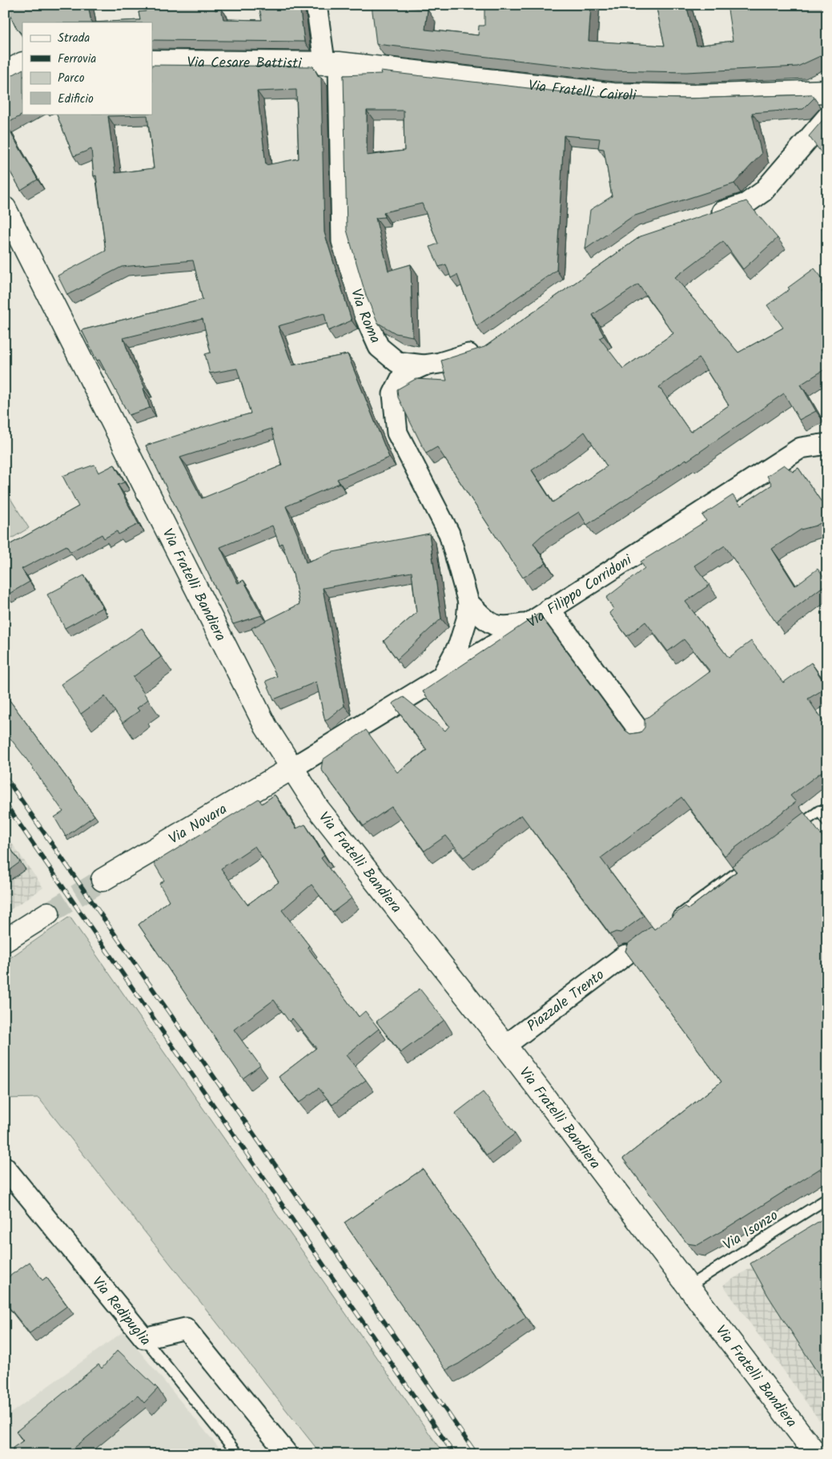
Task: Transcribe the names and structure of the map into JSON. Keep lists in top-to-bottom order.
{
  "streets": {
    "street": [
      "Via Cesare Battisti",
      "Via Fratelli Cairoli",
      "Via Roma",
      "Via Fratelli Bandiera",
      "Via Filippo Corridoni",
      "Via Novara",
      "Piazzale Trento",
      "Via Redipuglia"
    ],
    "lane": ["Via Isonzo"]
  },
  "crossings": [
    ["Via Cesare Battisti", "Via Fratelli Cairoli"],
    ["Via Cesare Battisti", "Via Roma"],
    ["Via Fratelli Cairoli", "Via Roma"],
    ["Via Fratelli Bandiera", "Via Filippo Corridoni"],
    ["Via Fratelli Bandiera", "Via Novara"],
    ["Via Fratelli Bandiera", "Piazzale Trento"],
    ["Via Fratelli Bandiera", "Via Isonzo"],
    ["Via Filippo Corridoni", "Via Novara"]
  ],
  "legend": [
    "Strada",
    "Ferrovia",
    "Parco",
    "Edificio"
  ]
}
